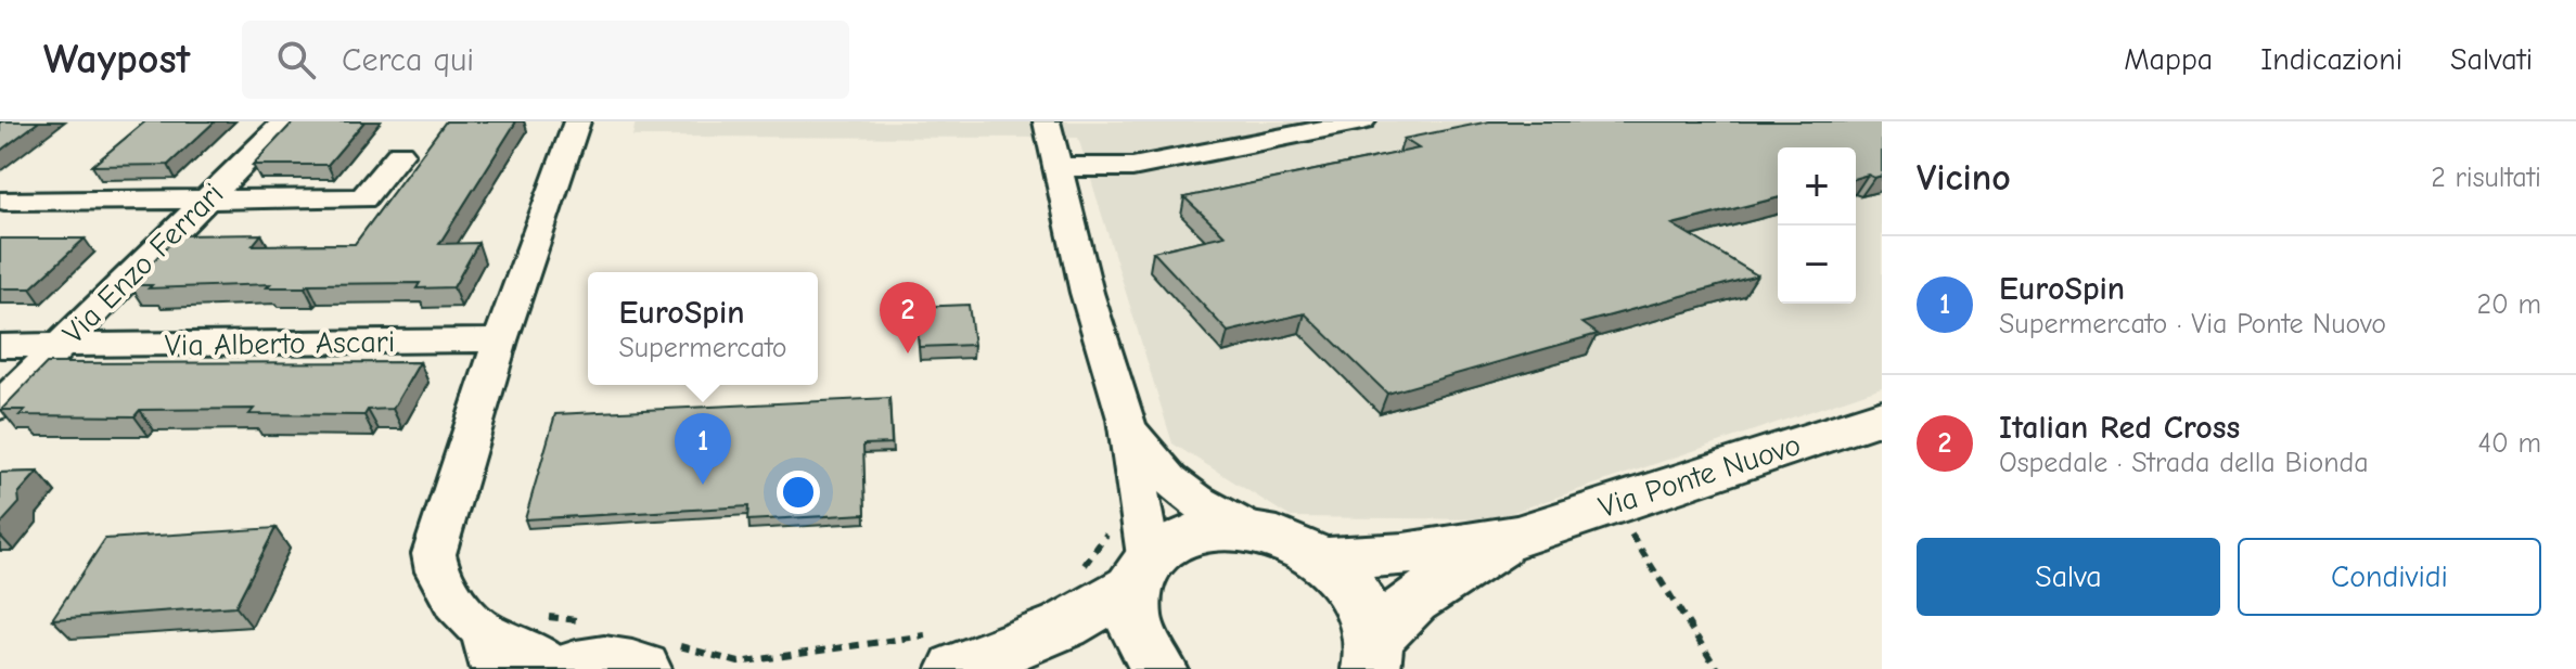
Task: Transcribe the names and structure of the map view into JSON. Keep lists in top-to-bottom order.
{
  "streets": {
    "street": ["Via Enzo Ferrari", "Via Alberto Ascari", "Via Ponte Nuovo"]
  },
  "crossings": [
    ["Via Enzo Ferrari", "Via Alberto Ascari"]
  ],
  "page": {
    "header": "Waypost",
    "search": "Cerca qui",
    "nav": ["Mappa", "Indicazioni", "Salvati"],
    "heading": ["Vicino", "2 risultati"],
    "map_buttons": ["+", "−"],
    "list": [
      {
        "mark": "1",
        "name": "EuroSpin",
        "note": "Supermercato · Via Ponte Nuovo",
        "value": "20 m"
      },
      {
        "mark": "2",
        "name": "Italian Red Cross",
        "note": "Ospedale · Strada della Bionda",
        "value": "40 m"
      }
    ],
    "popup": ["EuroSpin", "Supermercato"],
    "pins": ["2", "1"],
    "buttons": ["Salva", "Condividi"]
  }
}
